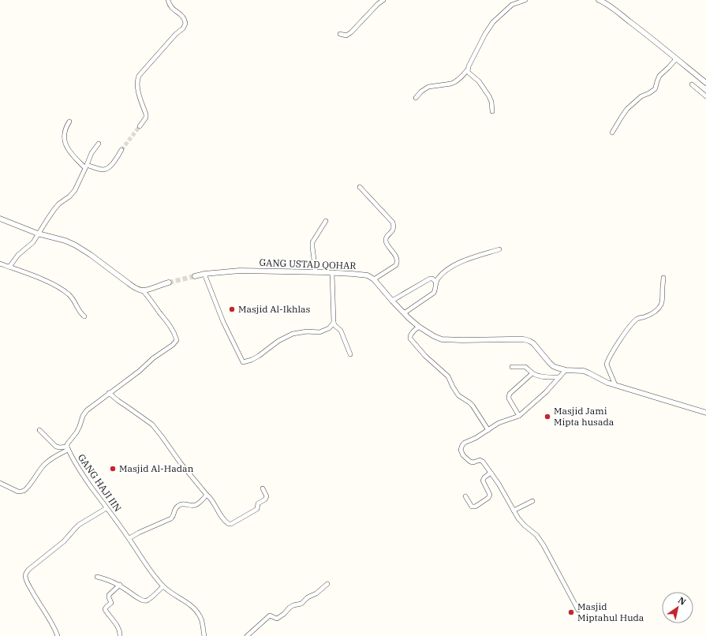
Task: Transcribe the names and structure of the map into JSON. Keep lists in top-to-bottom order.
{
  "streets": {
    "street": ["GANG USTAD QOHAR", "GANG HAJI IIN"]
  },
  "places": [
    "Masjid Al-Ikhlas",
    "Masjid Jami Mipta husada",
    "Masjid Al-Hadan",
    "Masjid Miptahul Huda"
  ],
  "north": "top right"
}
